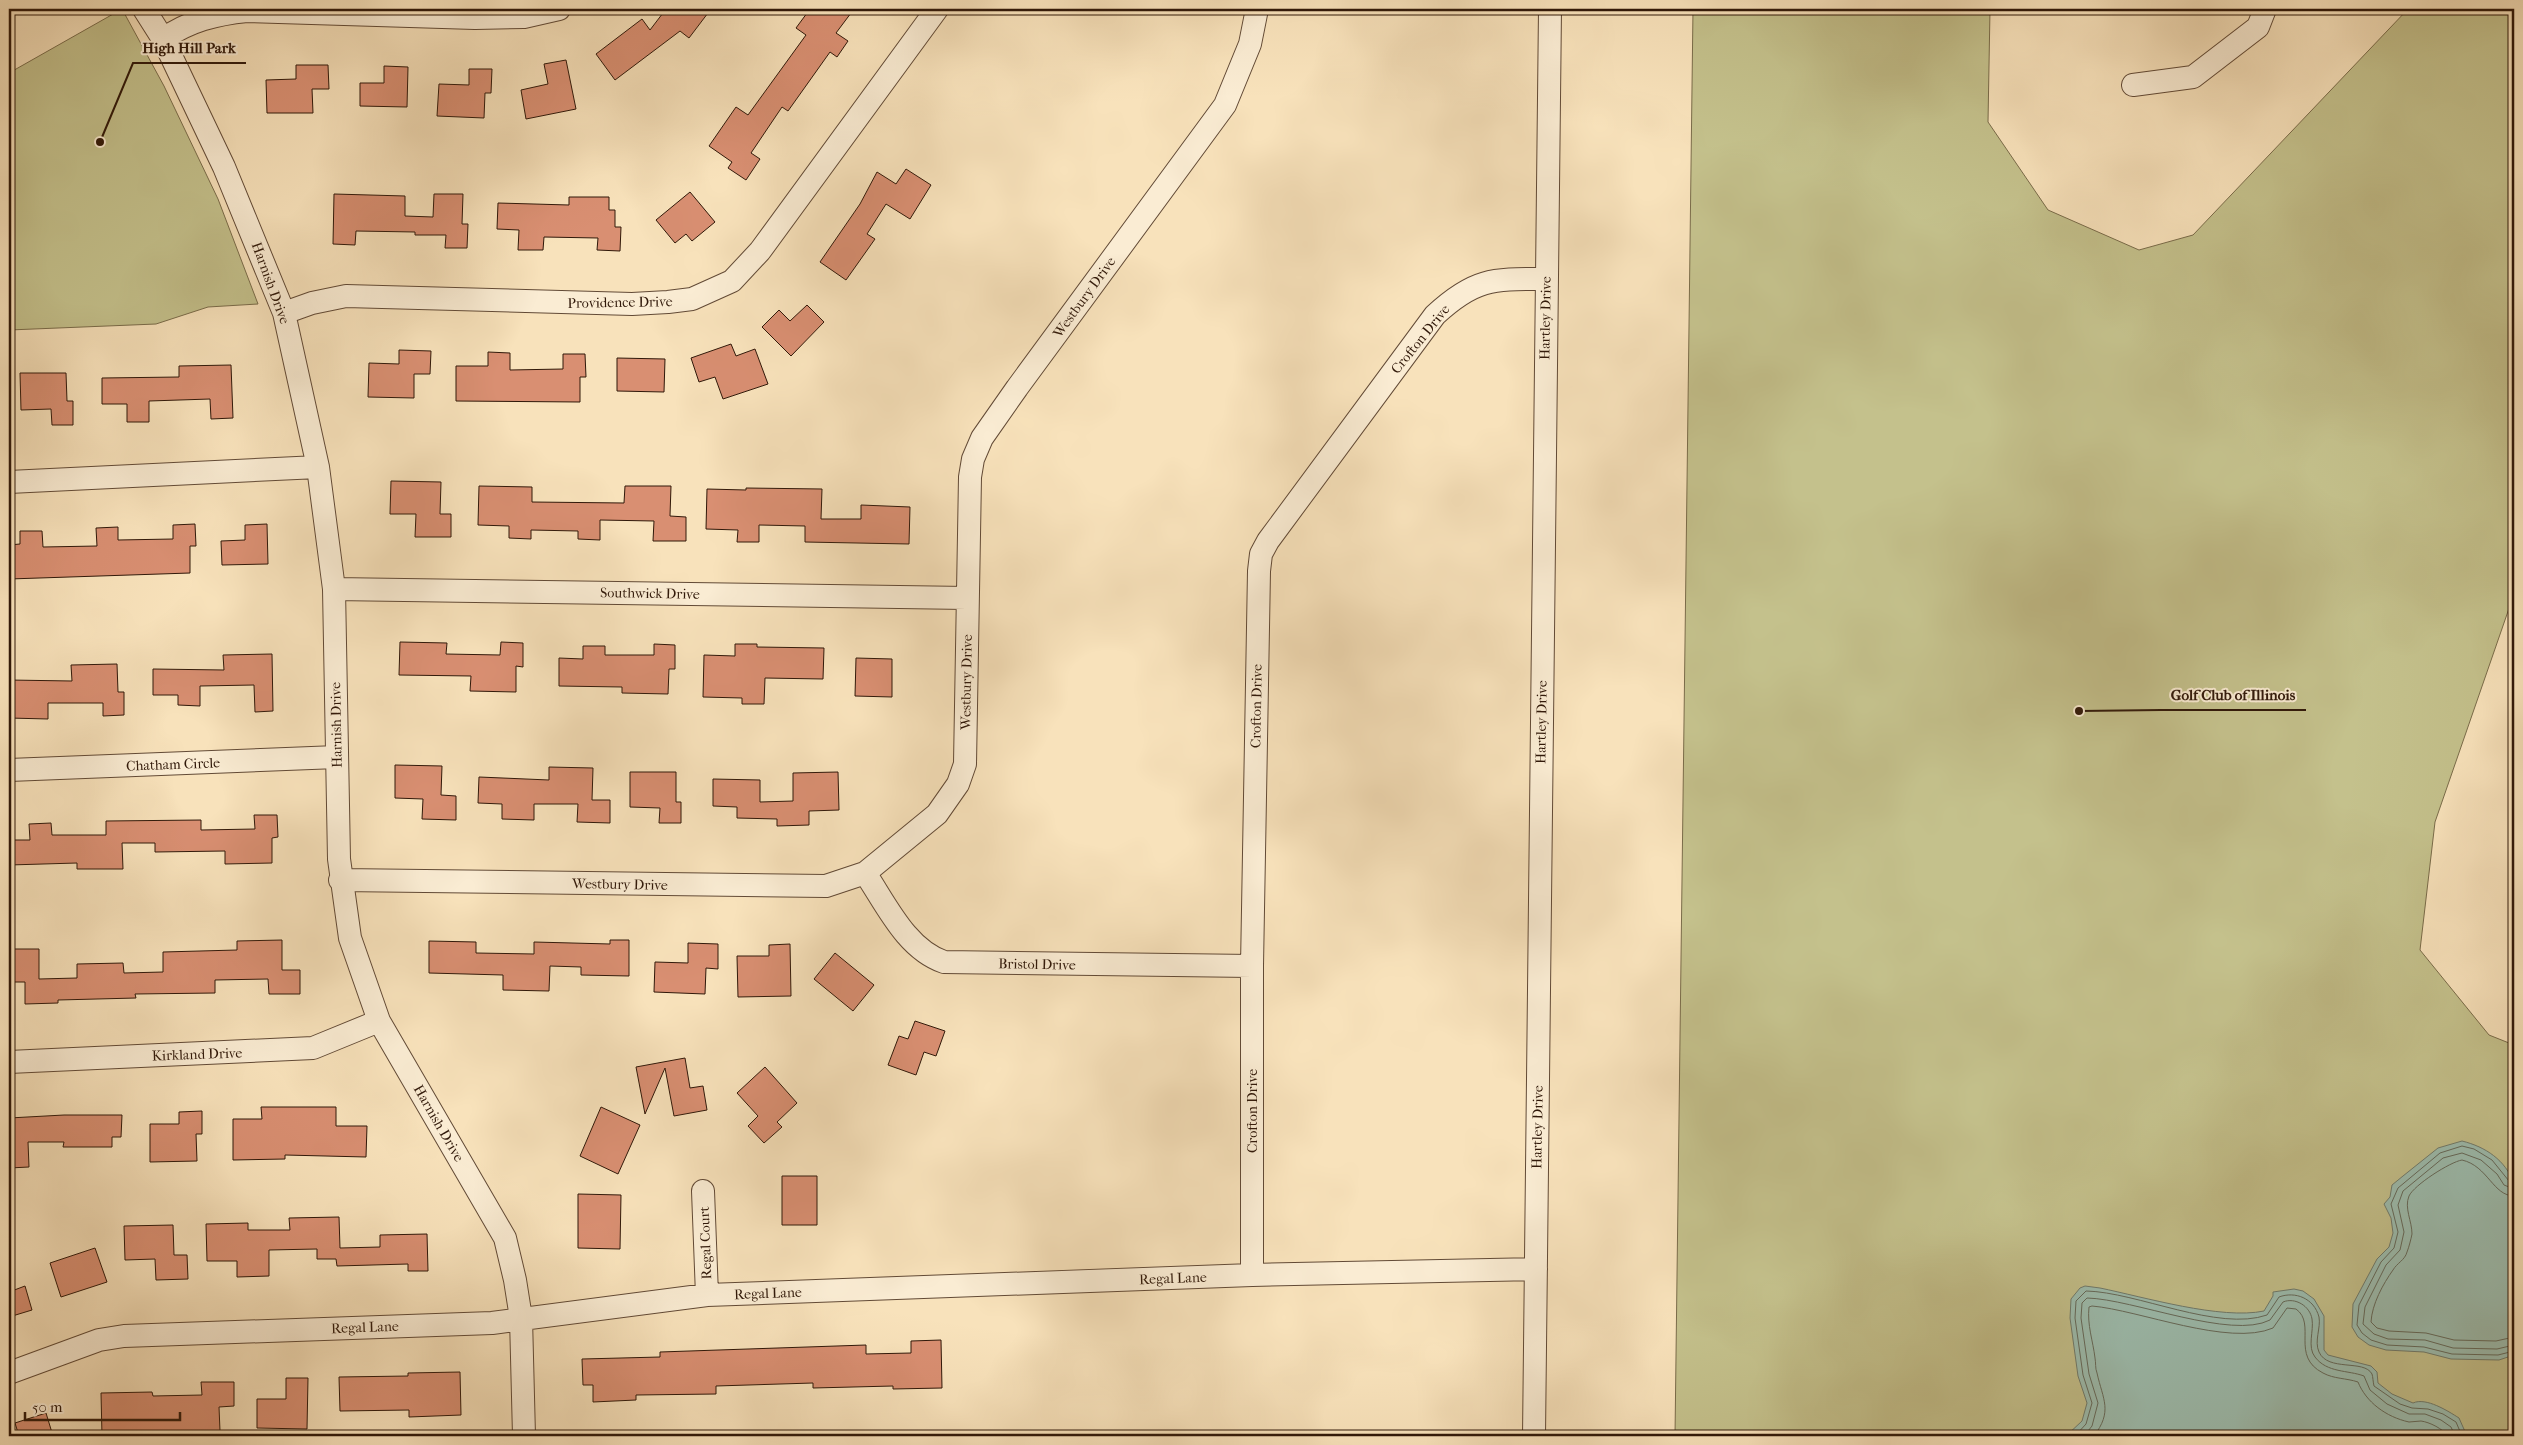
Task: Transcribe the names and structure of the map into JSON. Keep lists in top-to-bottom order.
{
  "streets": {
    "street": [
      "Harnish Drive",
      "Westbury Drive",
      "Providence Drive",
      "Hartley Drive",
      "Crofton Drive",
      "Southwick Drive",
      "Chatham Circle",
      "Bristol Drive",
      "Kirkland Drive",
      "Regal Court",
      "Regal Lane"
    ]
  },
  "crossings": [
    ["Harnish Drive", "Westbury Drive"],
    ["Harnish Drive", "Providence Drive"],
    ["Harnish Drive", "Southwick Drive"],
    ["Harnish Drive", "Chatham Circle"],
    ["Harnish Drive", "Kirkland Drive"],
    ["Harnish Drive", "Regal Lane"],
    ["Westbury Drive", "Southwick Drive"],
    ["Westbury Drive", "Bristol Drive"],
    ["Hartley Drive", "Crofton Drive"],
    ["Hartley Drive", "Regal Lane"],
    ["Crofton Drive", "Bristol Drive"],
    ["Crofton Drive", "Regal Lane"],
    ["Regal Court", "Regal Lane"]
  ],
  "places": ["High Hill Park", "Golf Club of Illinois"],
  "scale_bar": "50 m"
}
